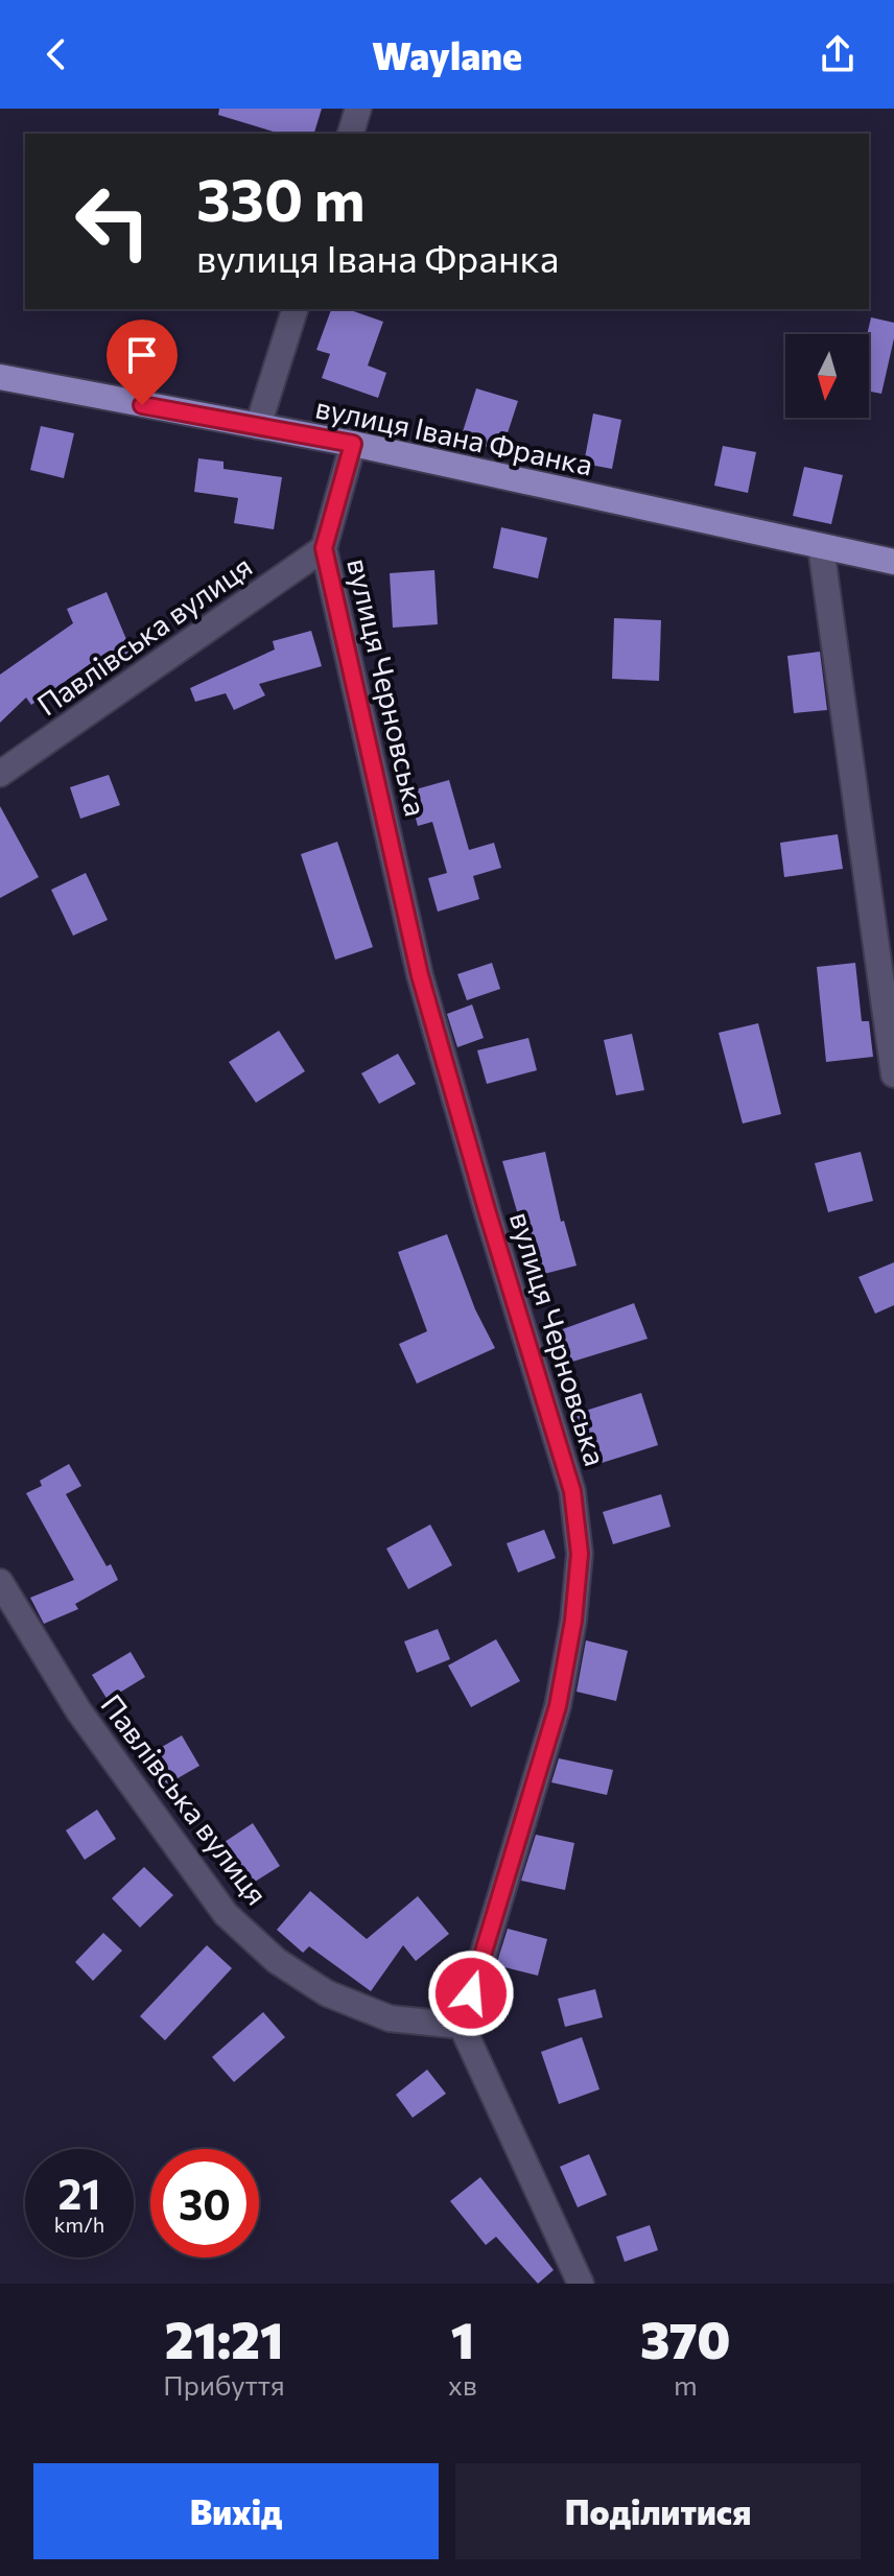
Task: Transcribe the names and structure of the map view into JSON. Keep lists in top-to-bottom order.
{
  "streets": {
    "main road": ["вулиця Івана Франка"],
    "street": ["Павлівська вулиця", "вулиця Черновська"]
  },
  "crossings": [
    ["вулиця Івана Франка", "вулиця Черновська"],
    ["Павлівська вулиця", "вулиця Черновська"]
  ],
  "north": "bottom",
  "page": {
    "header": "Waylane",
    "turn": ["330 m", "вулиця Івана Франка"],
    "speed": "21 km/h",
    "limit": "30",
    "eta": [
      "21:21",
      "Прибуття",
      "1",
      "хв",
      "370",
      "m"
    ],
    "buttons": ["Вихід", "Поділитися"]
  }
}
